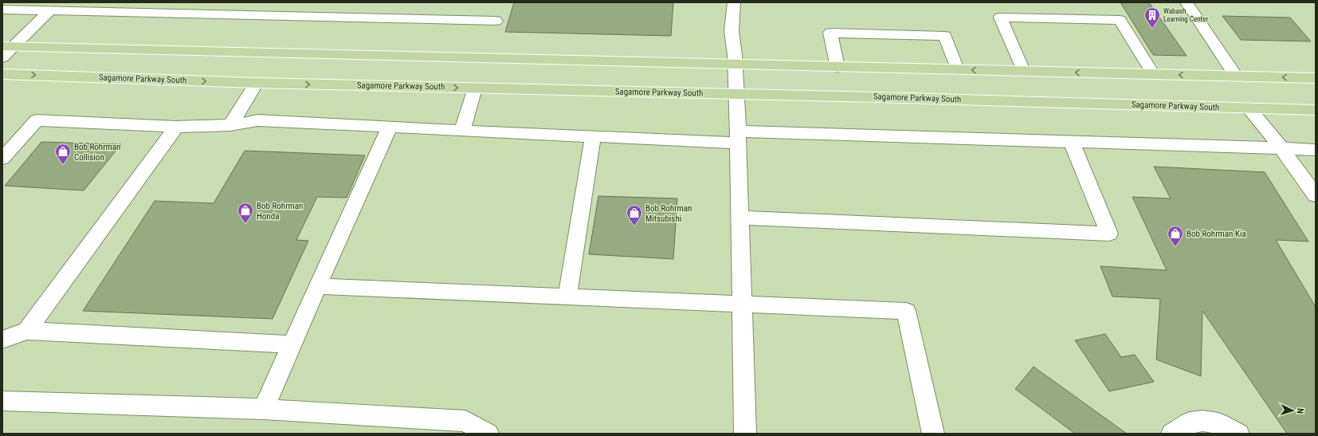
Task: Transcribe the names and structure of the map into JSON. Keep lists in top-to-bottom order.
{
  "streets": {
    "main road": ["Sagamore Parkway South"]
  },
  "places": {
    "building": ["Wabash Learning Center"],
    "shop": [
      "Bob Rohrman Collision",
      "Bob Rohrman Honda",
      "Bob Rohrman Mitsubishi",
      "Bob Rohrman Kia"
    ]
  },
  "north": "right"
}
